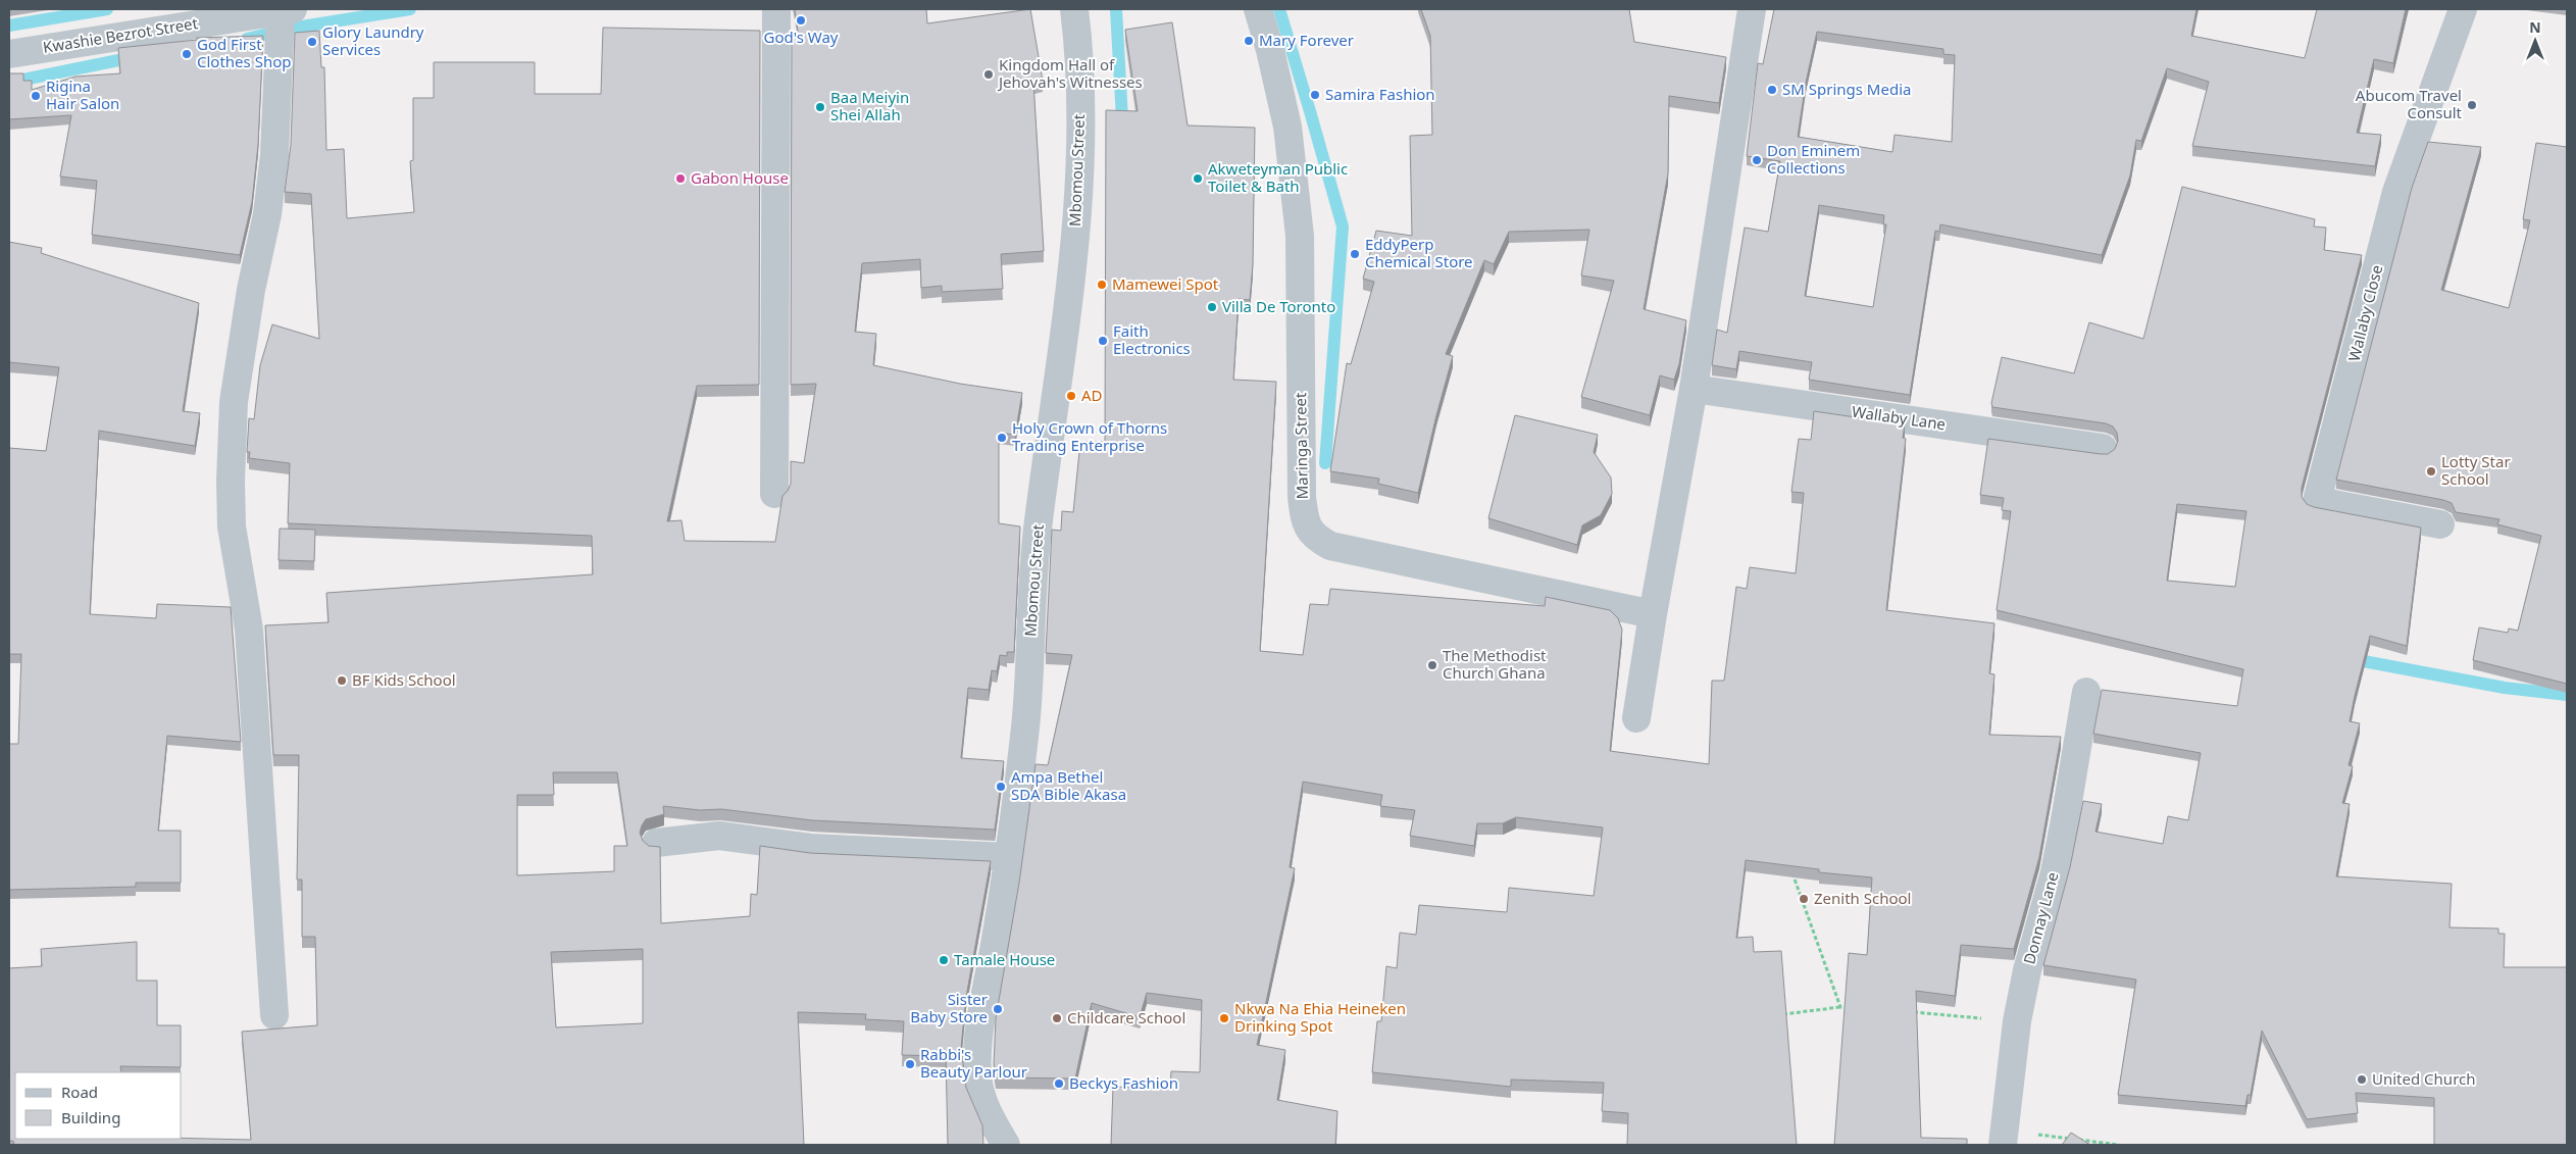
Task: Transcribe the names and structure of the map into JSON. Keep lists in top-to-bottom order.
{
  "streets": {
    "street": [
      "Kwashie Bezrot Street",
      "Mbomou Street",
      "Wallaby Close",
      "Wallaby Lane",
      "Maringa Street",
      "Donnay Lane"
    ]
  },
  "places": [
    "God's Way",
    "Mary Forever",
    "Glory Laundry Services",
    "God First Clothes Shop",
    "Kingdom Hall of Jehovah's Witnesses",
    "SM Springs Media",
    "Samira Fashion",
    "Rigina Hair Salon",
    "Abucom Travel Consult",
    "Baa Meiyin Shei Allah",
    "Don Eminem Collections",
    "Gabon House",
    "Akweteyman Public Toilet & Bath",
    "EddyPerp Chemical Store",
    "Mamewei Spot",
    "Villa De Toronto",
    "Faith Electronics",
    "AD",
    "Holy Crown of Thorns Trading Enterprise",
    "Lotty Star School",
    "The Methodist Church Ghana",
    "BF Kids School",
    "Ampa Bethel SDA Bible Akasa",
    "Zenith School",
    "Tamale House",
    "Sister Baby Store",
    "Childcare School",
    "Nkwa Na Ehia Heineken Drinking Spot",
    "Rabbi's Beauty Parlour",
    "United Church",
    "Beckys Fashion"
  ],
  "legend": ["Road", "Building"],
  "north": "top"
}
